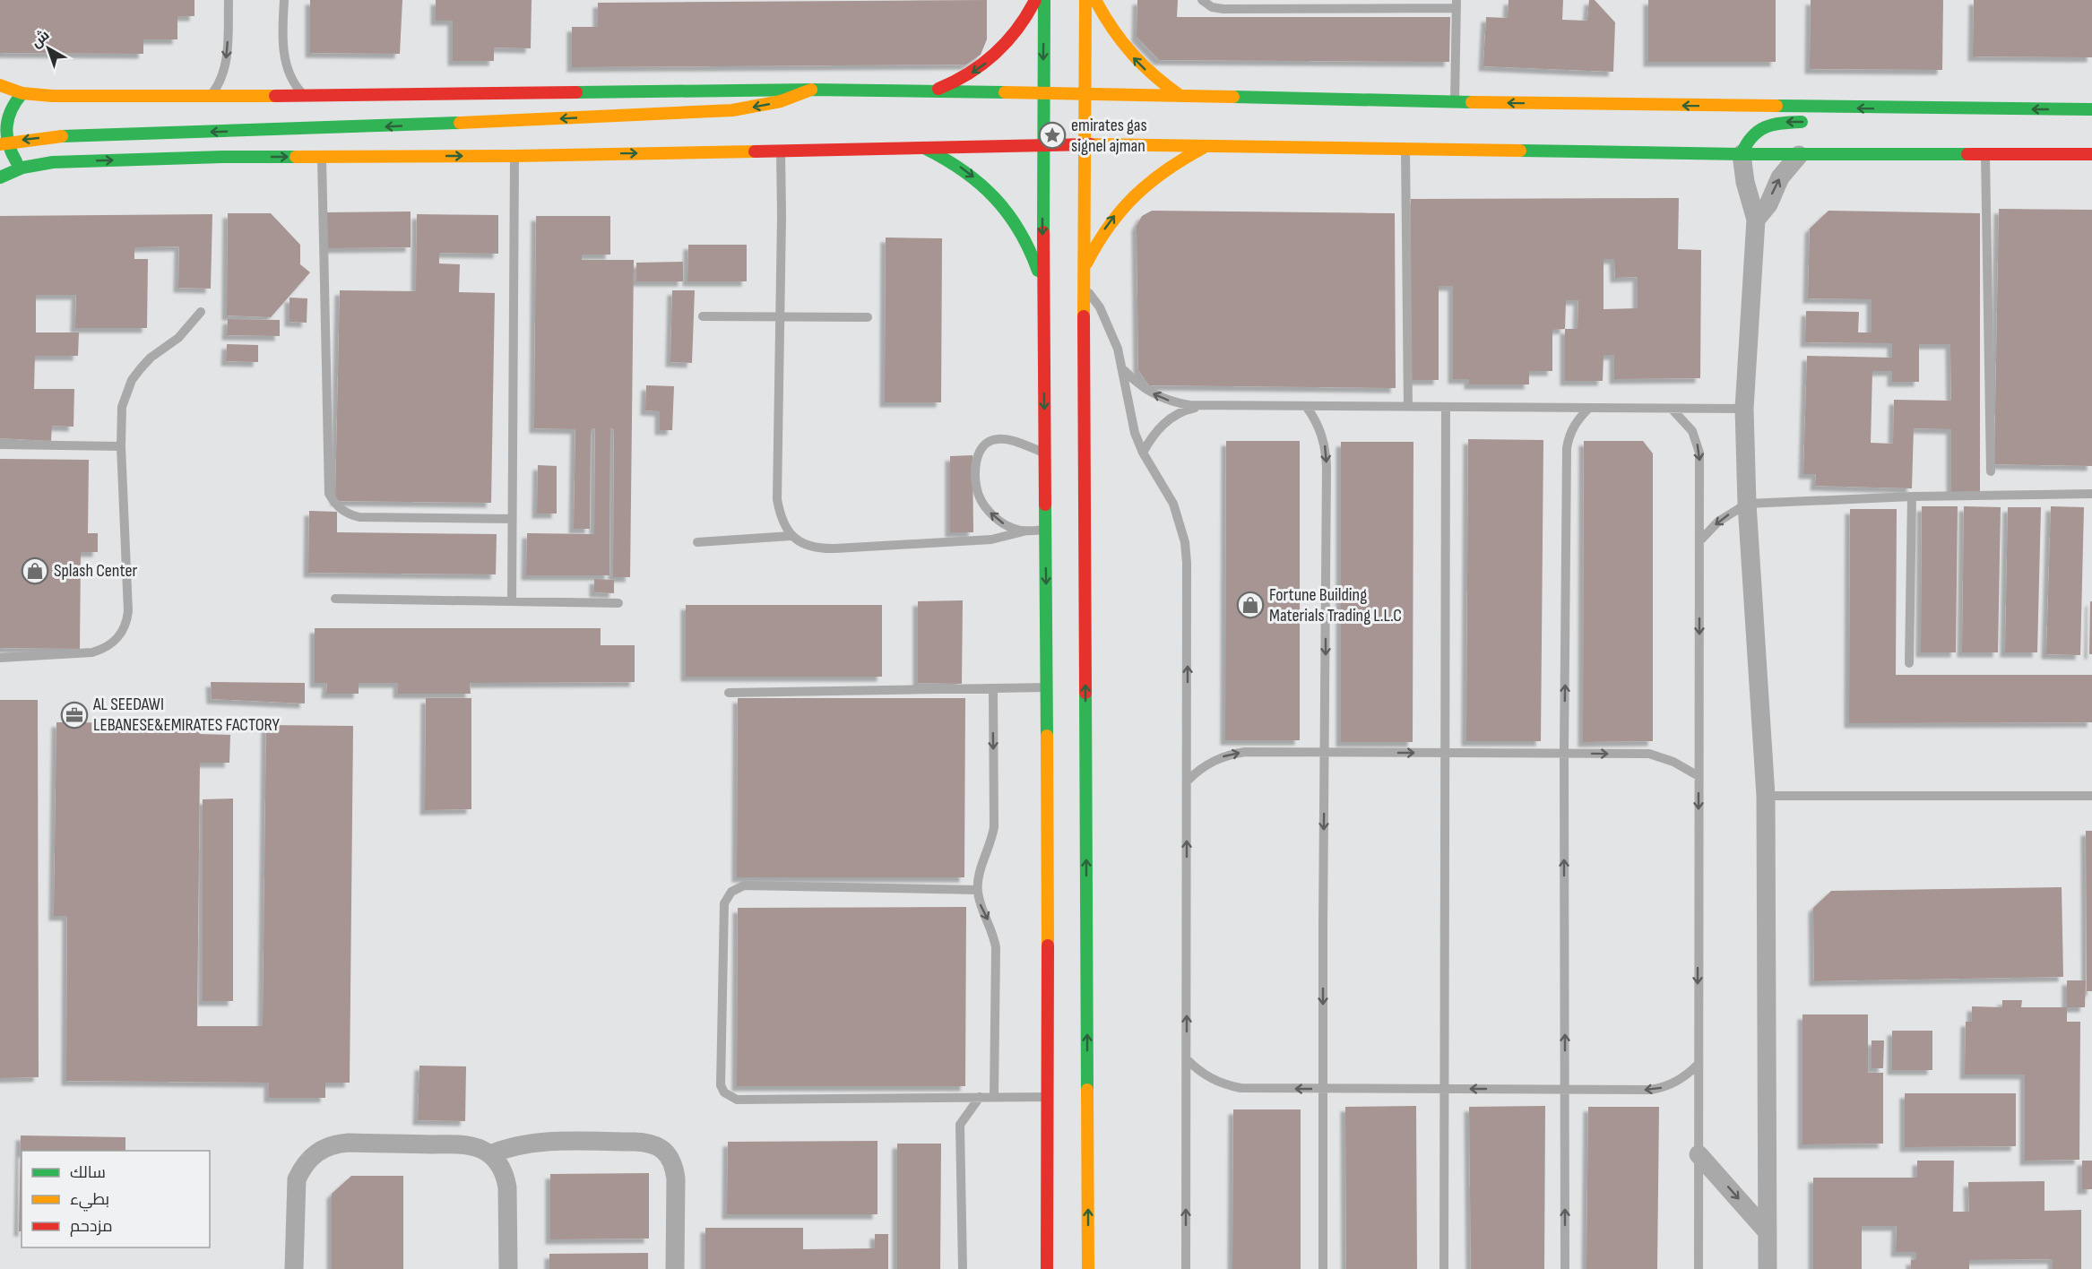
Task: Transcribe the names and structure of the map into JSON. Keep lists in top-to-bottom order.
{
  "places": {
    "place": ["emirates gas signel ajman"],
    "shop": ["Splash Center", "Fortune Building Materials Trading L.L.C"],
    "office": ["AL SEEDAWI LEBANESE&EMIRATES FACTORY"]
  },
  "legend": ["سالك", "بطيء", "مزدحم"],
  "north": "top left"
}
